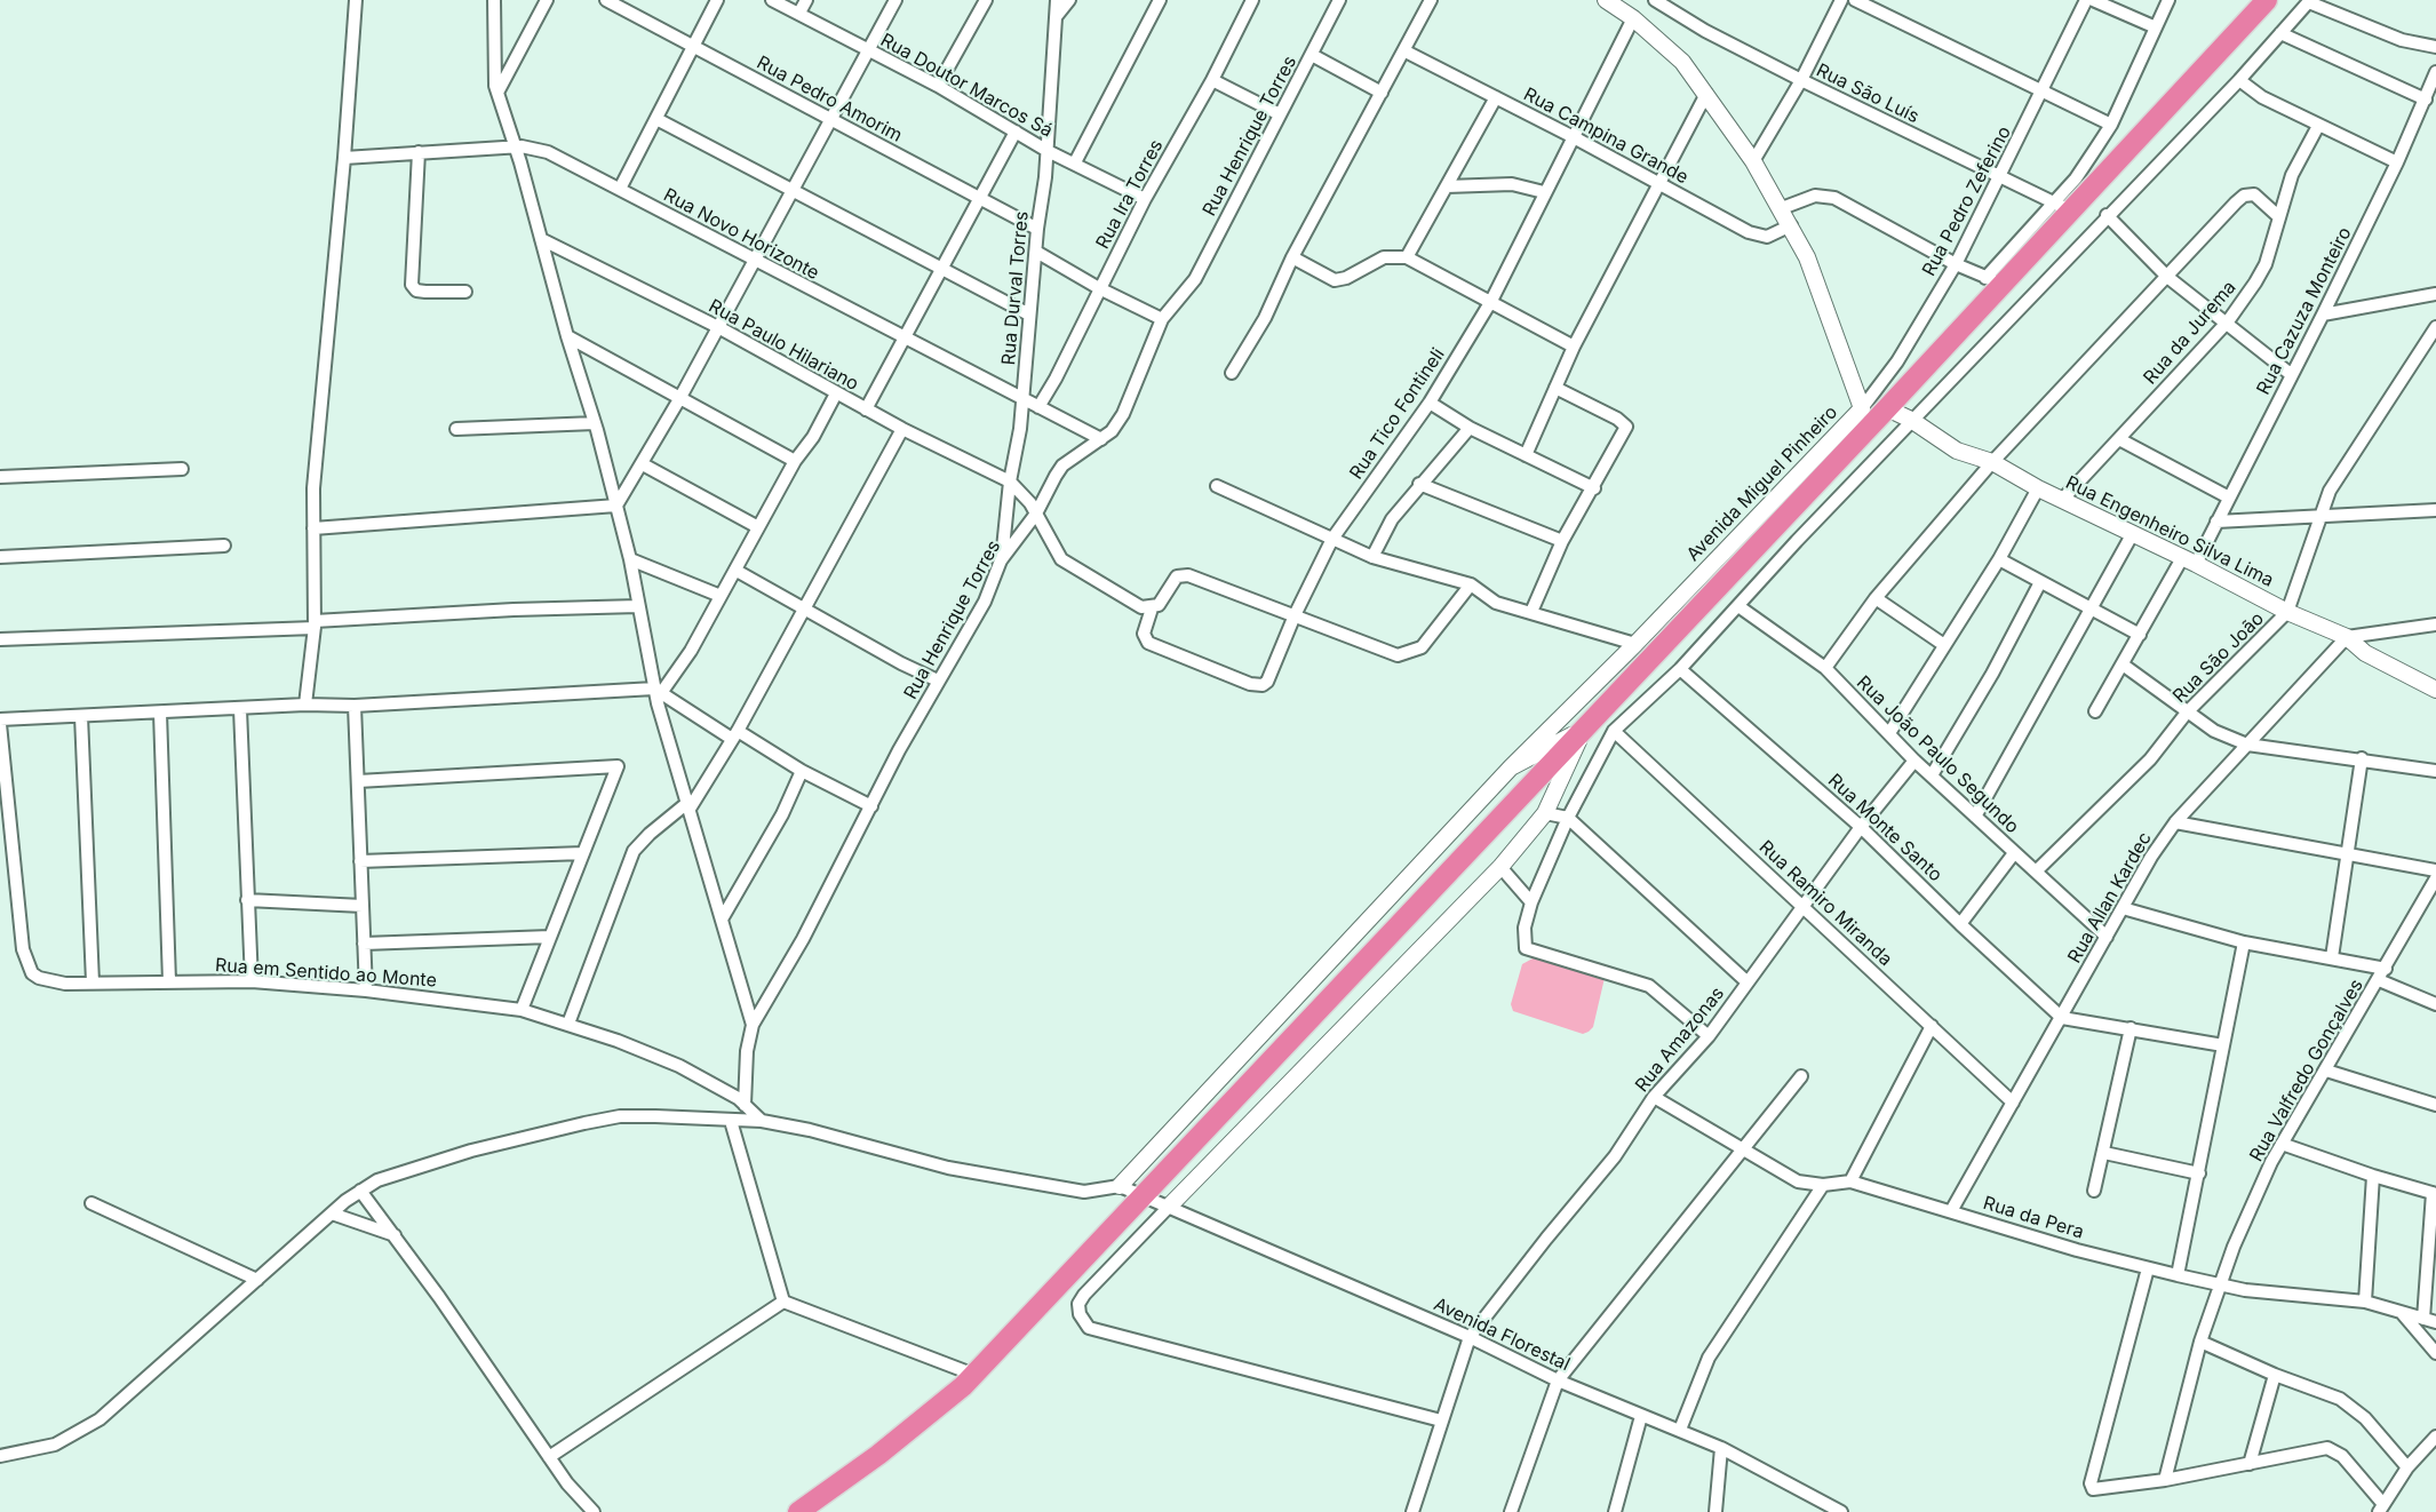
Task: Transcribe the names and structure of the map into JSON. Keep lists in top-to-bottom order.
{
  "streets": {
    "street": [
      "Rua Doutor Marcos Sá",
      "Rua São Luís",
      "Rua Pedro Amorim",
      "Rua Henrique Torres",
      "Rua Campina Grande",
      "Rua Ira Torres",
      "Rua Pedro Zeferino",
      "Rua Novo Horizonte",
      "Rua Durval Torres",
      "Rua Cazuza Monteiro",
      "Rua da Jurema",
      "Rua Paulo Hilariano",
      "Rua Tico Fontineli",
      "Avenida Miguel Pinheiro",
      "Rua Engenheiro Silva Lima",
      "Rua São João",
      "Rua João Paulo Segundo",
      "Rua Monte Santo",
      "Rua Allan Kardec",
      "Rua Ramiro Miranda",
      "Rua em Sentido ao Monte",
      "Rua Amazonas",
      "Rua Valfredo Gonçalves",
      "Rua da Pera",
      "Avenida Florestal"
    ]
  },
  "crossings": [
    ["Rua Doutor Marcos Sá", "Rua Ira Torres"],
    ["Rua Doutor Marcos Sá", "Rua Durval Torres"],
    ["Rua São Luís", "Rua Pedro Zeferino"],
    ["Rua Pedro Amorim", "Rua Durval Torres"],
    ["Rua Henrique Torres", "Rua Novo Horizonte"],
    ["Rua Henrique Torres", "Rua Durval Torres"],
    ["Rua Henrique Torres", "Rua em Sentido ao Monte"],
    ["Rua Campina Grande", "Rua Tico Fontineli"],
    ["Rua Campina Grande", "Avenida Miguel Pinheiro"],
    ["Rua Ira Torres", "Rua Novo Horizonte"],
    ["Rua Pedro Zeferino", "Avenida Miguel Pinheiro"],
    ["Rua Novo Horizonte", "Rua Durval Torres"],
    ["Rua Durval Torres", "Rua Paulo Hilariano"],
    ["Rua Cazuza Monteiro", "Rua Engenheiro Silva Lima"],
    ["Rua da Jurema", "Rua Engenheiro Silva Lima"],
    ["Rua Tico Fontineli", "Avenida Miguel Pinheiro"],
    ["Avenida Miguel Pinheiro", "Avenida Florestal"],
    ["Rua Engenheiro Silva Lima", "Rua São João"],
    ["Rua Engenheiro Silva Lima", "Rua Allan Kardec"],
    ["Rua São João", "Rua João Paulo Segundo"],
    ["Rua João Paulo Segundo", "Rua Allan Kardec"],
    ["Rua João Paulo Segundo", "Rua Amazonas"],
    ["Rua Monte Santo", "Rua Allan Kardec"],
    ["Rua Monte Santo", "Rua Amazonas"],
    ["Rua Allan Kardec", "Rua Ramiro Miranda"],
    ["Rua Allan Kardec", "Rua da Pera"],
    ["Rua Ramiro Miranda", "Rua Amazonas"],
    ["Rua Amazonas", "Rua da Pera"],
    ["Rua Amazonas", "Avenida Florestal"],
    ["Rua Valfredo Gonçalves", "Rua da Pera"]
  ]
}
